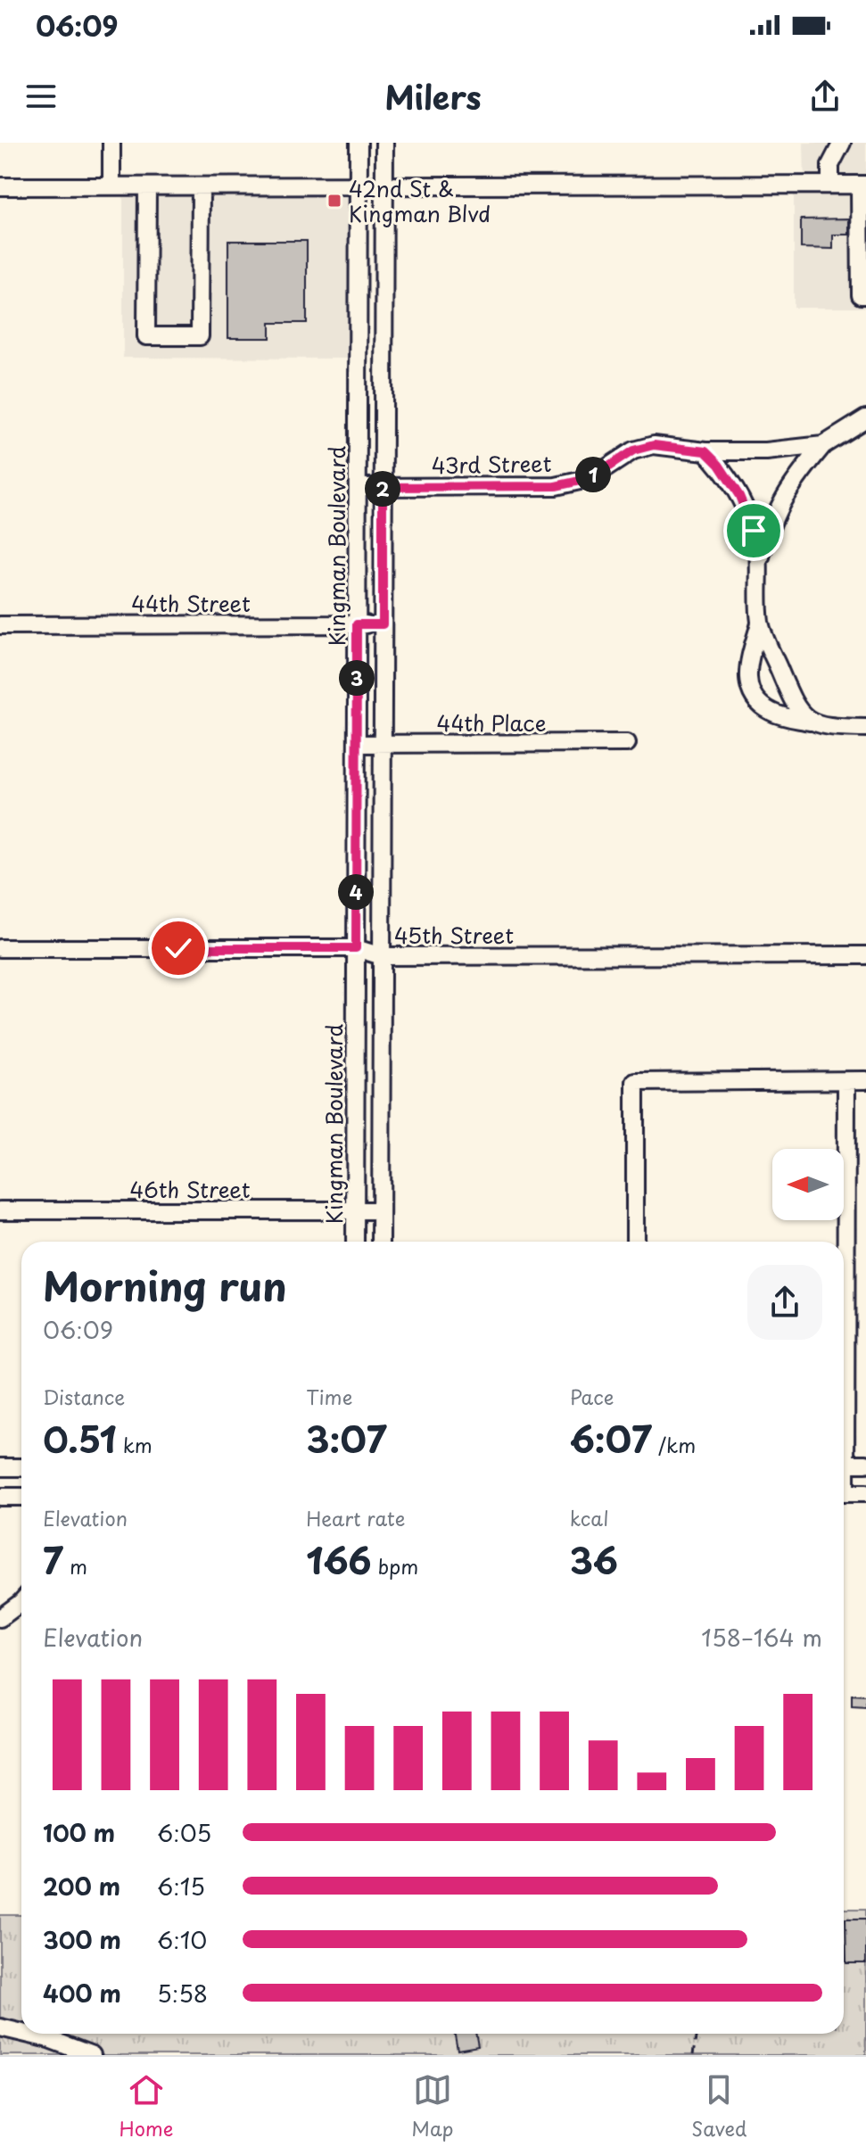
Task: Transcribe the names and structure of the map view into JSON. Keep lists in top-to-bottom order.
{
  "streets": {
    "street": [
      "43rd Street",
      "Kingman Boulevard",
      "44th Street",
      "44th Place",
      "45th Street",
      "46th Street"
    ]
  },
  "crossings": [
    ["43rd Street", "Kingman Boulevard"],
    ["Kingman Boulevard", "44th Street"],
    ["Kingman Boulevard", "44th Place"],
    ["Kingman Boulevard", "45th Street"],
    ["Kingman Boulevard", "46th Street"]
  ],
  "places": {
    "transit": ["42nd St & Kingman Blvd"]
  },
  "north": "left",
  "page": {
    "status": "06:09",
    "header": "Milers",
    "pins": [
      "1",
      "2",
      "3",
      "4"
    ],
    "heading": ["Morning run", "06:09"],
    "stats": [
      ["Distance", "0.51 km"],
      ["Time", "3:07"],
      ["Pace", "6:07 /km"],
      ["Elevation", "7 m"],
      ["Heart rate", "166 bpm"],
      ["kcal", "36"]
    ],
    "chart": ["Elevation", "158–164 m"],
    "list": [
      {
        "name": "100 m",
        "note": "6:05"
      },
      {
        "name": "200 m",
        "note": "6:15"
      },
      {
        "name": "300 m",
        "note": "6:10"
      },
      {
        "name": "400 m",
        "note": "5:58"
      }
    ],
    "tabs": ["Home", "Map", "Saved"]
  }
}
